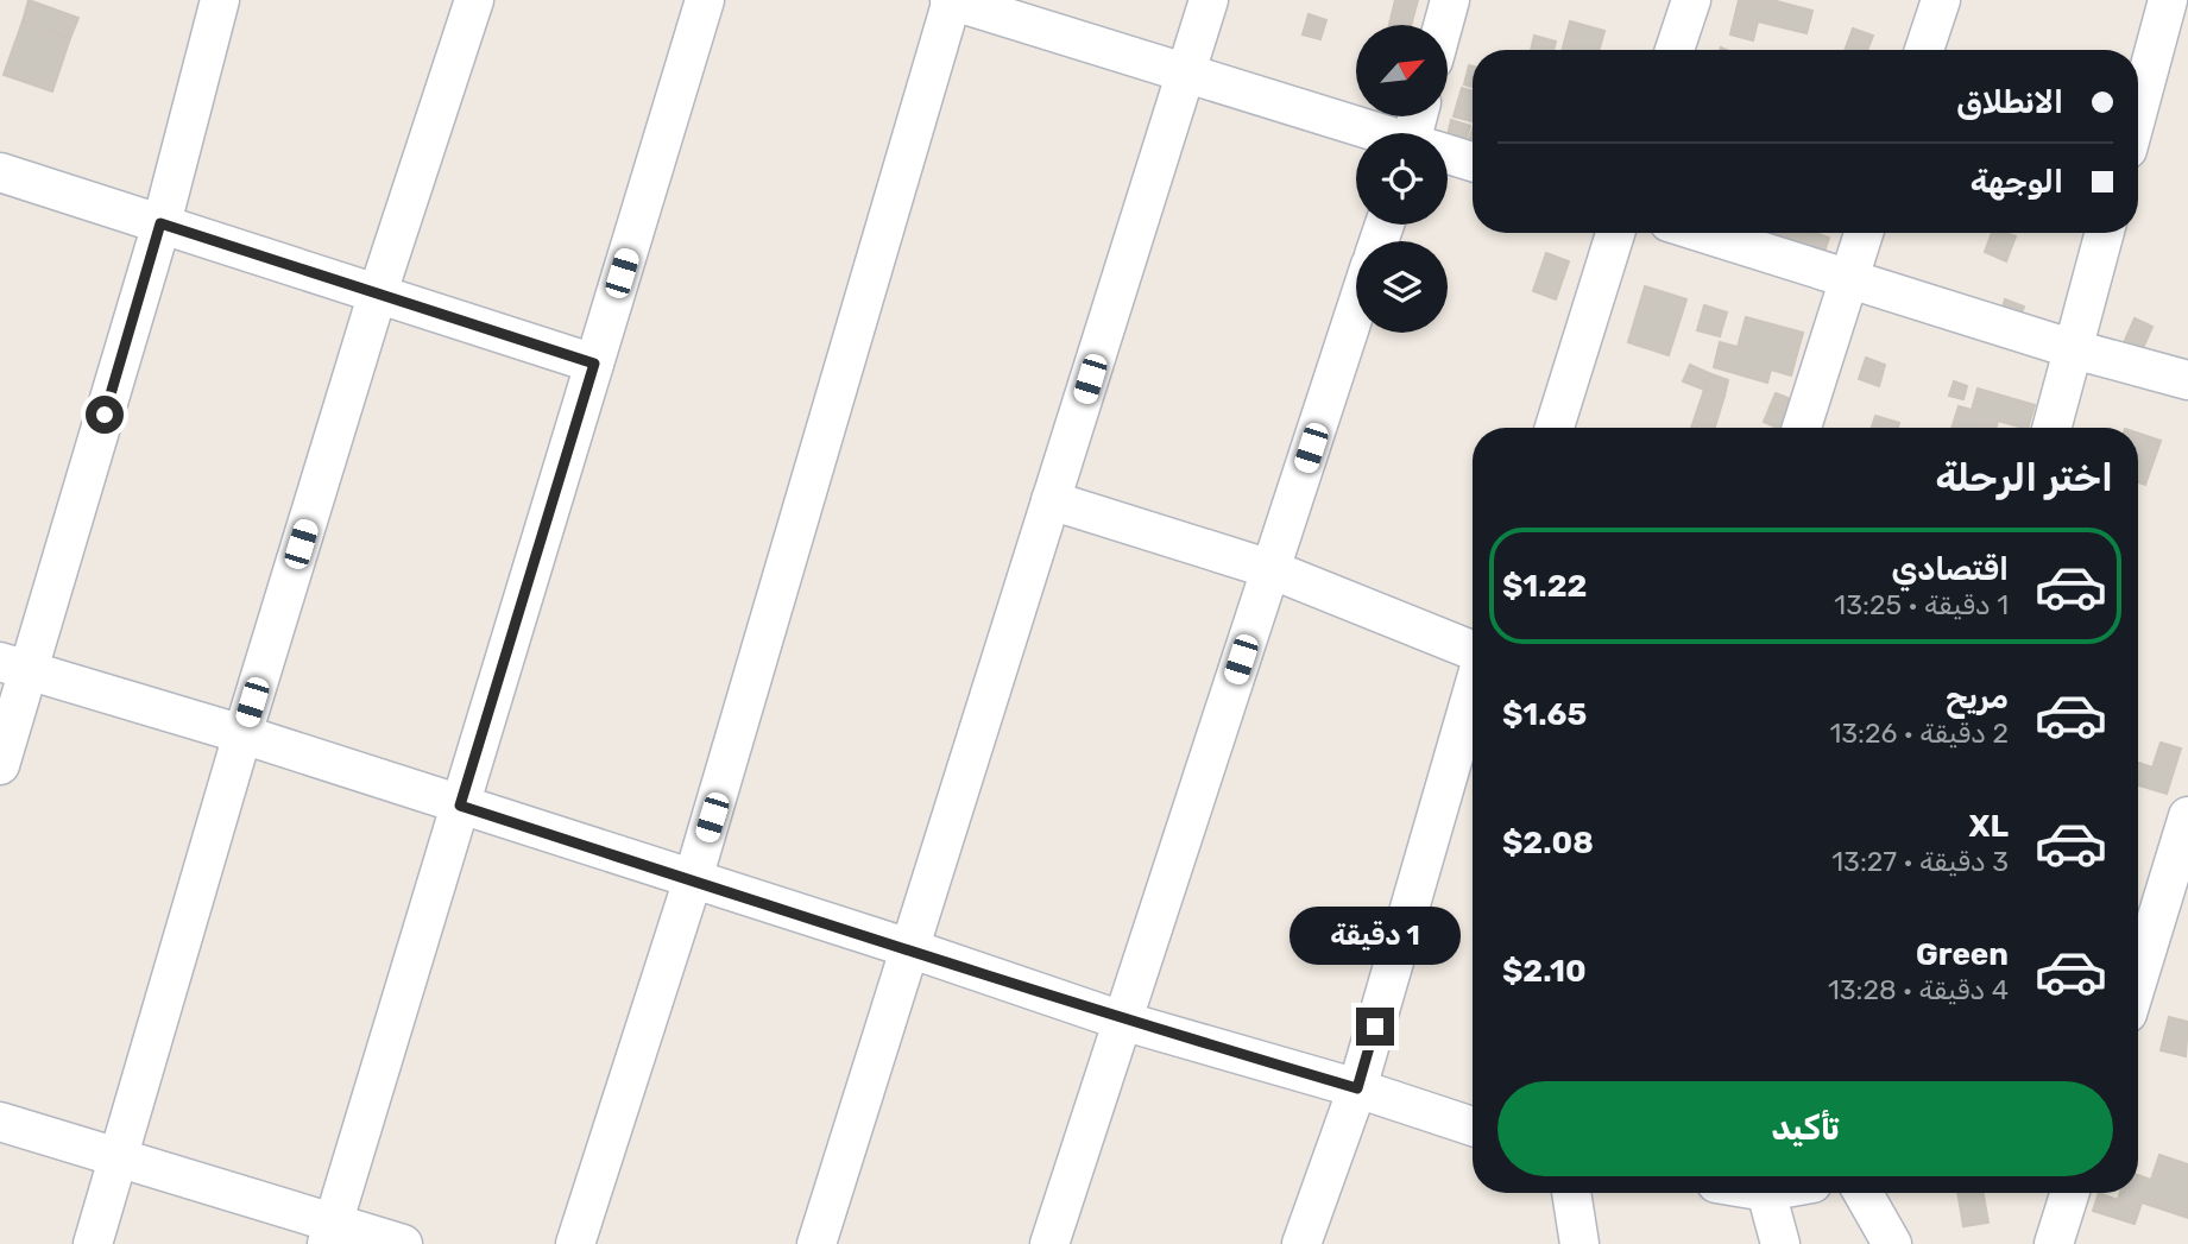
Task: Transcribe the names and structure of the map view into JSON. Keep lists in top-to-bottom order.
{
  "north": "top right",
  "page": {
    "banner": ["الانطلاق", "الوجهة"],
    "heading": "اختر الرحلة",
    "list": [
      {
        "name": "اقتصادي",
        "note": "1 دقيقة · 13:25",
        "value": "$1.22"
      },
      {
        "name": "مريح",
        "note": "2 دقيقة · 13:26",
        "value": "$1.65"
      },
      {
        "name": "XL",
        "note": "3 دقيقة · 13:27",
        "value": "$2.08"
      },
      {
        "name": "Green",
        "note": "4 دقيقة · 13:28",
        "value": "$2.10"
      }
    ],
    "bubble": "1 دقيقة",
    "buttons": "تأكيد"
  }
}
